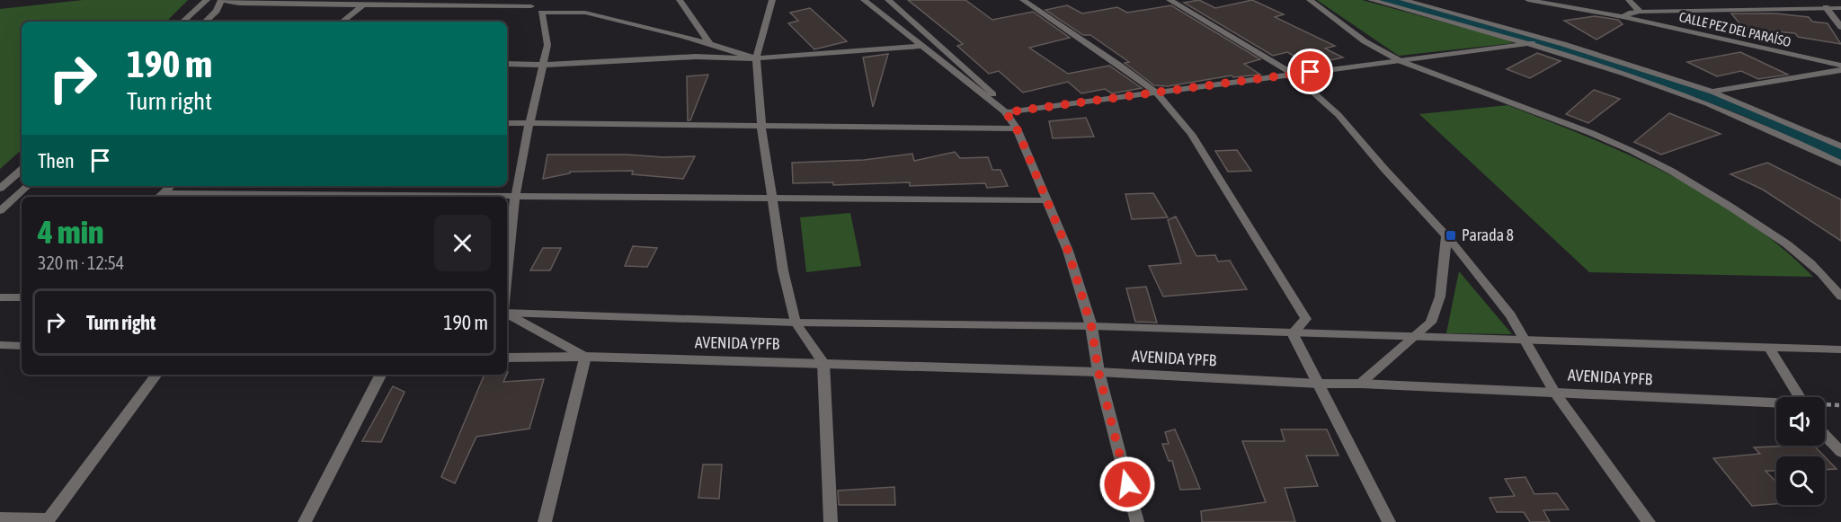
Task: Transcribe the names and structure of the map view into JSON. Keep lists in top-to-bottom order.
{
  "streets": {
    "street": ["CALLE PEZ DEL PARAÍSO", "AVENIDA YPFB"]
  },
  "places": {
    "transit": ["Parada 8"]
  },
  "page": {
    "turn": ["190 m", "Turn right"],
    "then": "Then",
    "heading": ["4 min", "320 m · 12:54"],
    "list": [
      {
        "name": "Turn right",
        "value": "190 m"
      }
    ]
  }
}
